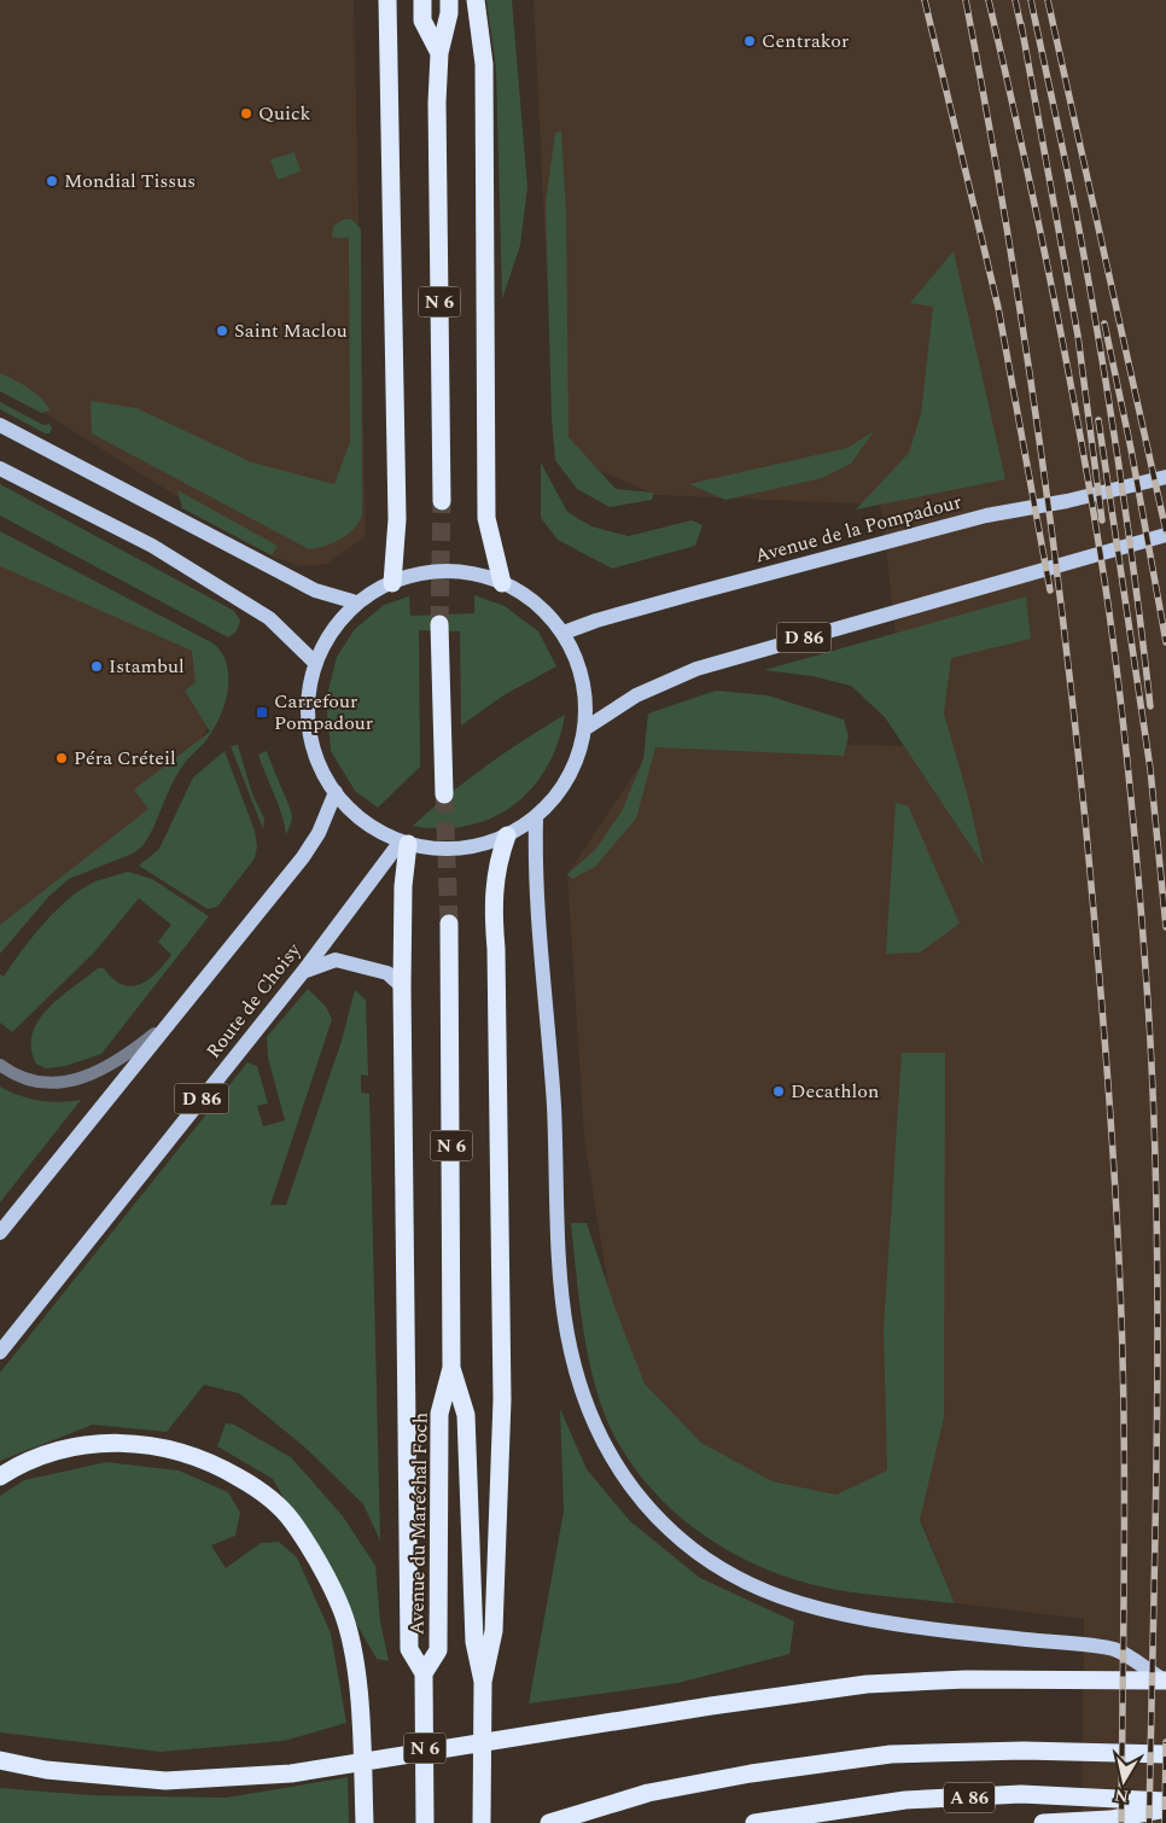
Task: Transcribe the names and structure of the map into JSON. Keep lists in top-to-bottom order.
{
  "streets": {
    "highway": ["N 6", "Avenue du Maréchal Foch", "A 86"],
    "main road": ["Avenue de la Pompadour", "D 86", "Route de Choisy"]
  },
  "places": {
    "other": [
      "Centrakor",
      "Quick",
      "Mondial Tissus",
      "Saint Maclou",
      "Istambul",
      "Péra Créteil",
      "Decathlon"
    ],
    "transit": ["Carrefour Pompadour"]
  },
  "north": "bottom"
}
